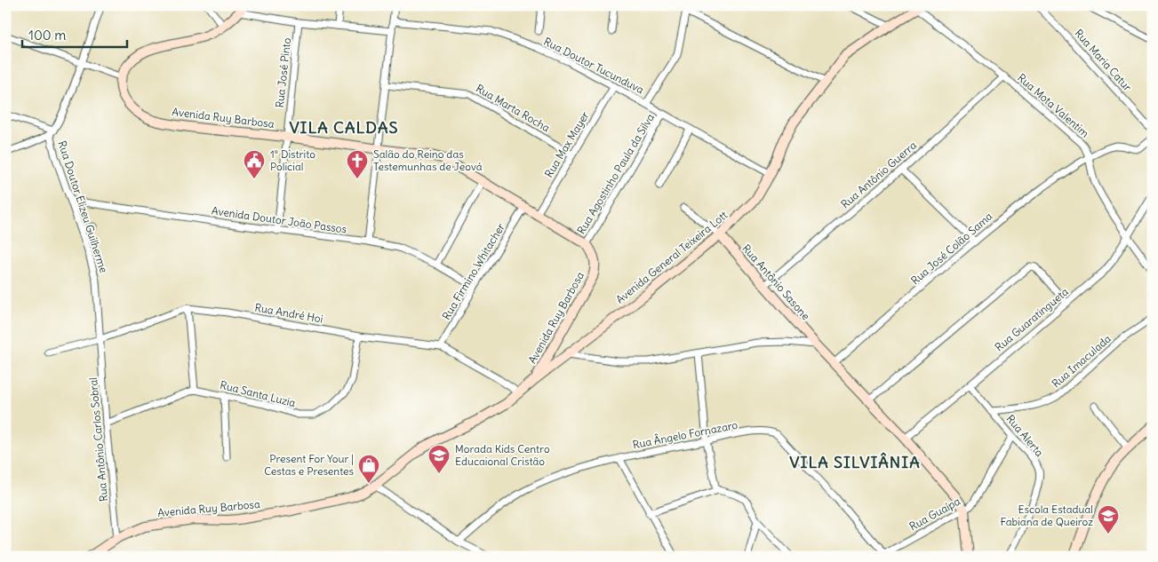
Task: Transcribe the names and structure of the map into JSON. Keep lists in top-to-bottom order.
{
  "streets": {
    "street": [
      "Rua Maria Catur",
      "Rua Doutor Tucunduva",
      "Rua José Pinto",
      "Rua Mota Valentim",
      "Rua Marta Rocha",
      "Avenida Ruy Barbosa",
      "Rua Max Mayer",
      "Rua Agostinho Paula da Silva",
      "Rua Antônio Guerra",
      "Rua Doutor Elizeu Guilherme",
      "Avenida Doutor João Passos",
      "Rua José Colão Sama",
      "Avenida General Teixeira Lott",
      "Rua Firmino Whitacher",
      "Rua Antônio Sasone",
      "Rua André Hoi",
      "Rua Guaratingueta",
      "Rua Imaculada",
      "Rua Santa Luzia",
      "Rua Ângelo Fornazaro",
      "Rua Alerta",
      "Rua Antônio Carlos Sobral",
      "Rua Guaípa"
    ]
  },
  "crossings": [
    ["Rua Doutor Tucunduva", "Rua Max Mayer"],
    ["Rua Doutor Tucunduva", "Rua Agostinho Paula da Silva"],
    ["Rua Doutor Tucunduva", "Avenida General Teixeira Lott"],
    ["Rua José Pinto", "Avenida Ruy Barbosa"],
    ["Rua José Pinto", "Avenida Doutor João Passos"],
    ["Rua Mota Valentim", "Rua Antônio Guerra"],
    ["Rua Mota Valentim", "Rua José Colão Sama"],
    ["Rua Mota Valentim", "Avenida General Teixeira Lott"],
    ["Rua Mota Valentim", "Rua Guaratingueta"],
    ["Rua Marta Rocha", "Rua Max Mayer"],
    ["Avenida Ruy Barbosa", "Rua Max Mayer"],
    ["Avenida Ruy Barbosa", "Rua Agostinho Paula da Silva"],
    ["Avenida Ruy Barbosa", "Avenida General Teixeira Lott"],
    ["Avenida Ruy Barbosa", "Rua Firmino Whitacher"],
    ["Avenida Ruy Barbosa", "Rua André Hoi"],
    ["Avenida Ruy Barbosa", "Rua Antônio Carlos Sobral"],
    ["Rua Antônio Guerra", "Rua Antônio Sasone"],
    ["Rua Doutor Elizeu Guilherme", "Avenida Doutor João Passos"],
    ["Rua Doutor Elizeu Guilherme", "Rua André Hoi"],
    ["Rua Doutor Elizeu Guilherme", "Rua Antônio Carlos Sobral"],
    ["Avenida Doutor João Passos", "Rua Firmino Whitacher"],
    ["Rua José Colão Sama", "Rua Antônio Sasone"],
    ["Avenida General Teixeira Lott", "Rua Antônio Sasone"],
    ["Avenida General Teixeira Lott", "Rua André Hoi"],
    ["Rua Firmino Whitacher", "Rua André Hoi"],
    ["Rua Antônio Sasone", "Rua Guaratingueta"],
    ["Rua Antônio Sasone", "Rua Guaípa"],
    ["Rua André Hoi", "Rua Santa Luzia"],
    ["Rua André Hoi", "Rua Antônio Carlos Sobral"],
    ["Rua Guaratingueta", "Rua Alerta"],
    ["Rua Imaculada", "Rua Alerta"],
    ["Rua Ângelo Fornazaro", "Rua Guaípa"],
    ["Rua Alerta", "Rua Guaípa"]
  ],
  "districts": ["VILA CALDAS", "VILA SILVIÂNIA"],
  "places": {
    "public building": ["1º Distrito Policial"],
    "church": ["Salão do Reino das Testemunhas de Jeová"],
    "school or university": ["Morada Kids Centro Educaional Cristão", "Escola Estadual Fabiana de Queiroz"],
    "shop": ["Present For Your | Cestas e Presentes"]
  },
  "scale_bar": "100 m"
}
